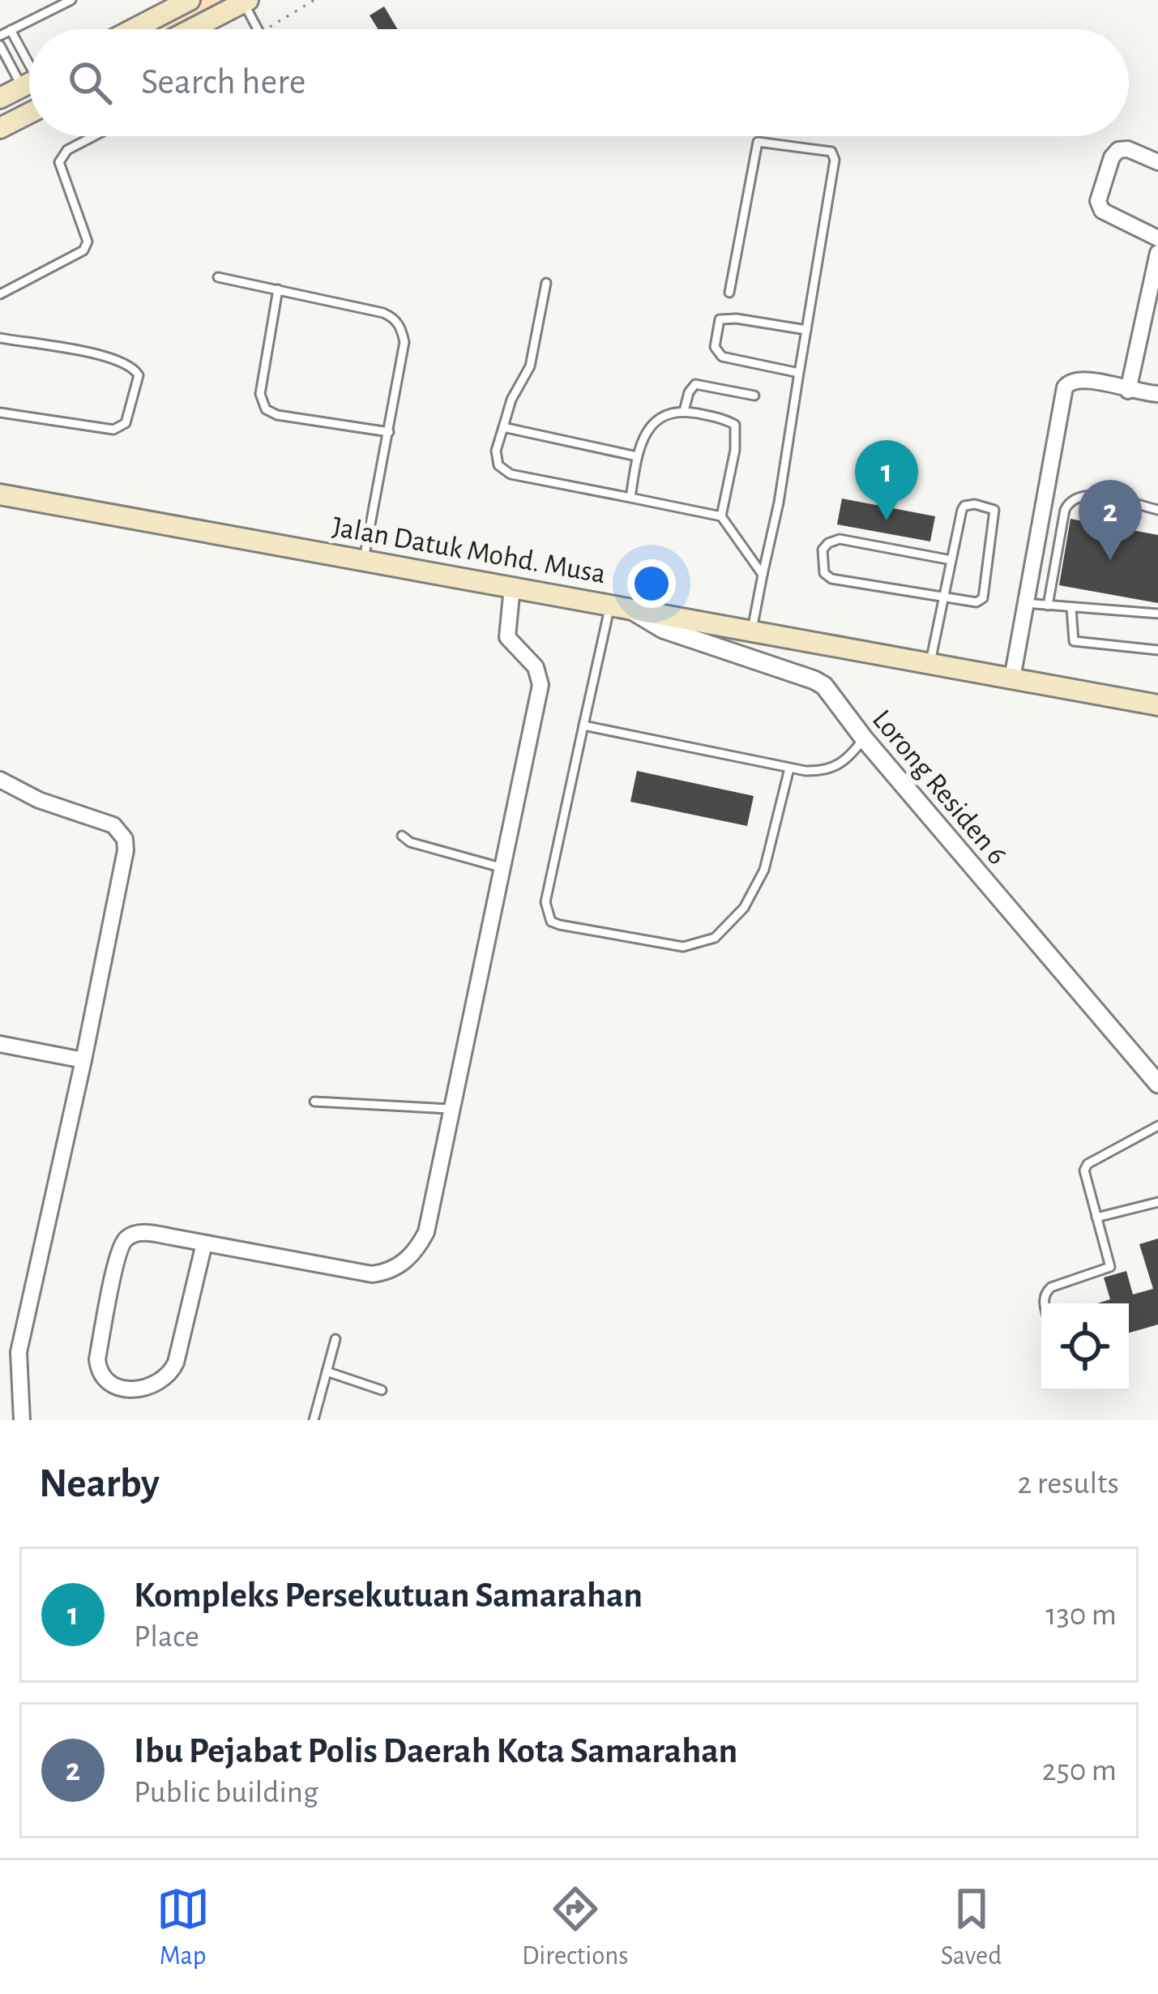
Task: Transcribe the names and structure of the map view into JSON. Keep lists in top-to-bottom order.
{
  "streets": {
    "main road": ["Jalan Datuk Mohd. Musa"],
    "street": ["Lorong Residen 6"]
  },
  "crossings": [
    ["Jalan Datuk Mohd. Musa", "Lorong Residen 6"]
  ],
  "page": {
    "search": "Search here",
    "pins": ["1", "2"],
    "heading": ["Nearby", "2 results"],
    "list": [
      {
        "mark": "1",
        "name": "Kompleks Persekutuan Samarahan",
        "note": "Place",
        "value": "130 m"
      },
      {
        "mark": "2",
        "name": "Ibu Pejabat Polis Daerah Kota Samarahan",
        "note": "Public building",
        "value": "250 m"
      }
    ],
    "nav": ["Map", "Directions", "Saved"]
  }
}
